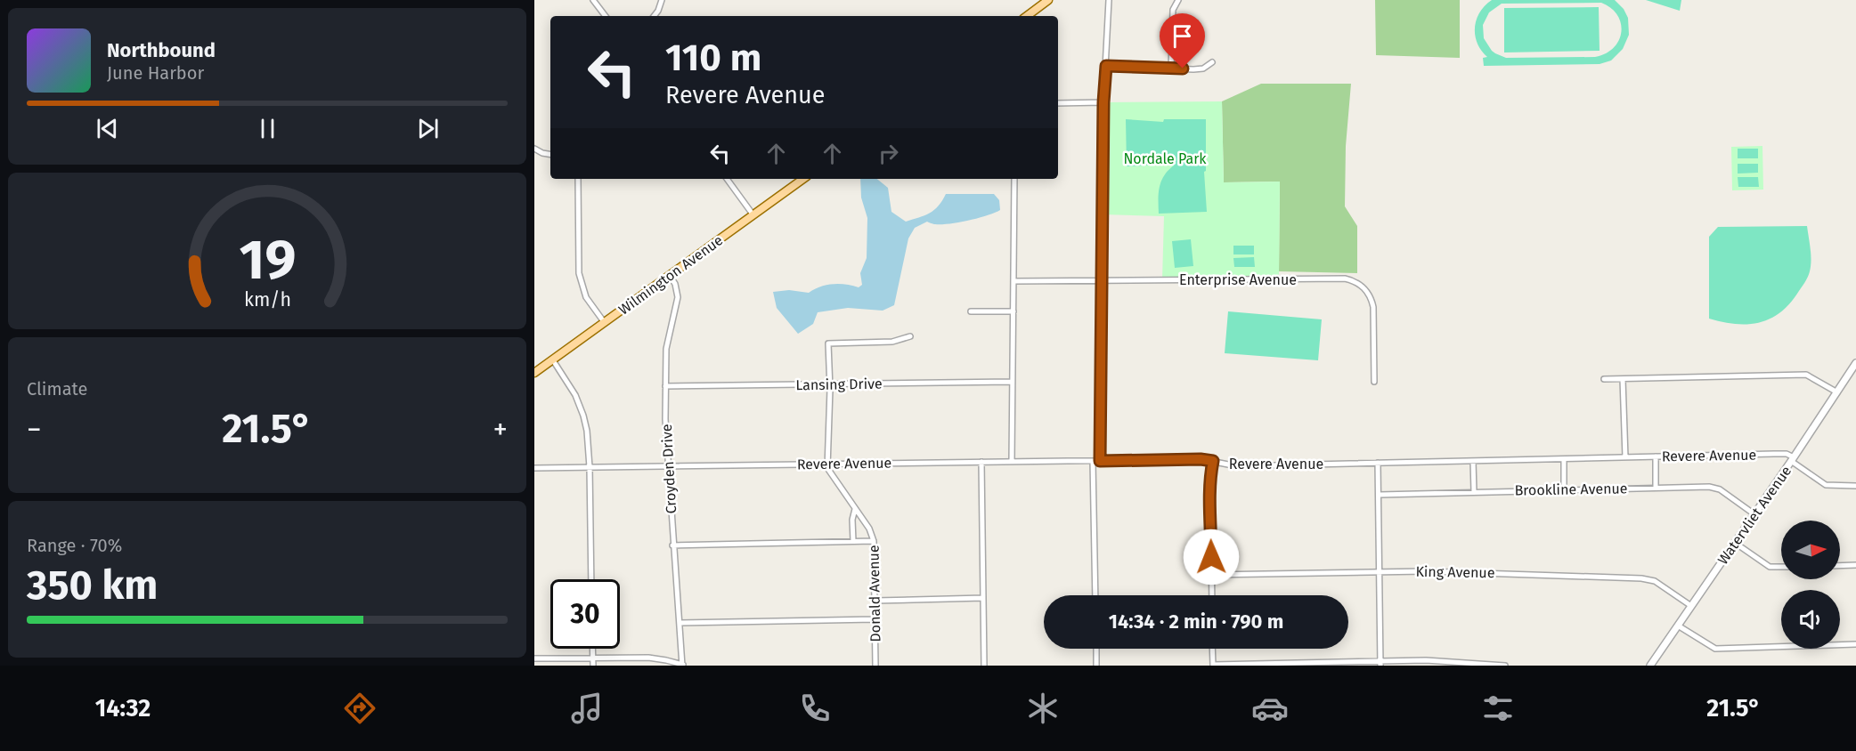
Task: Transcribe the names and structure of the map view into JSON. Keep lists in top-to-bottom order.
{
  "streets": {
    "main road": ["Wilmington Avenue"],
    "street": [
      "Enterprise Avenue",
      "Lansing Drive",
      "Revere Avenue",
      "Croyden Drive",
      "Brookline Avenue",
      "Watervliet Avenue",
      "King Avenue",
      "Donald Avenue"
    ]
  },
  "crossings": [
    ["Wilmington Avenue", "Croyden Drive"],
    ["Lansing Drive", "Croyden Drive"],
    ["Revere Avenue", "Croyden Drive"],
    ["Revere Avenue", "Watervliet Avenue"],
    ["Revere Avenue", "Donald Avenue"],
    ["Brookline Avenue", "Watervliet Avenue"],
    ["Watervliet Avenue", "King Avenue"]
  ],
  "parks": ["Nordale Park"],
  "north": "right",
  "page": {
    "turn": ["110 m", "Revere Avenue"],
    "song": ["Northbound", "June Harbor"],
    "tile": [
      "Climate",
      ["Range · 70%", "350 km"]
    ],
    "heat": ["−", "21.5°", "+"],
    "limit": "30",
    "trip": "14:34 · 2 min · 790 m",
    "tabs": ["14:32", "21.5°"],
    "gauge": ["19", "km/h"]
  }
}
